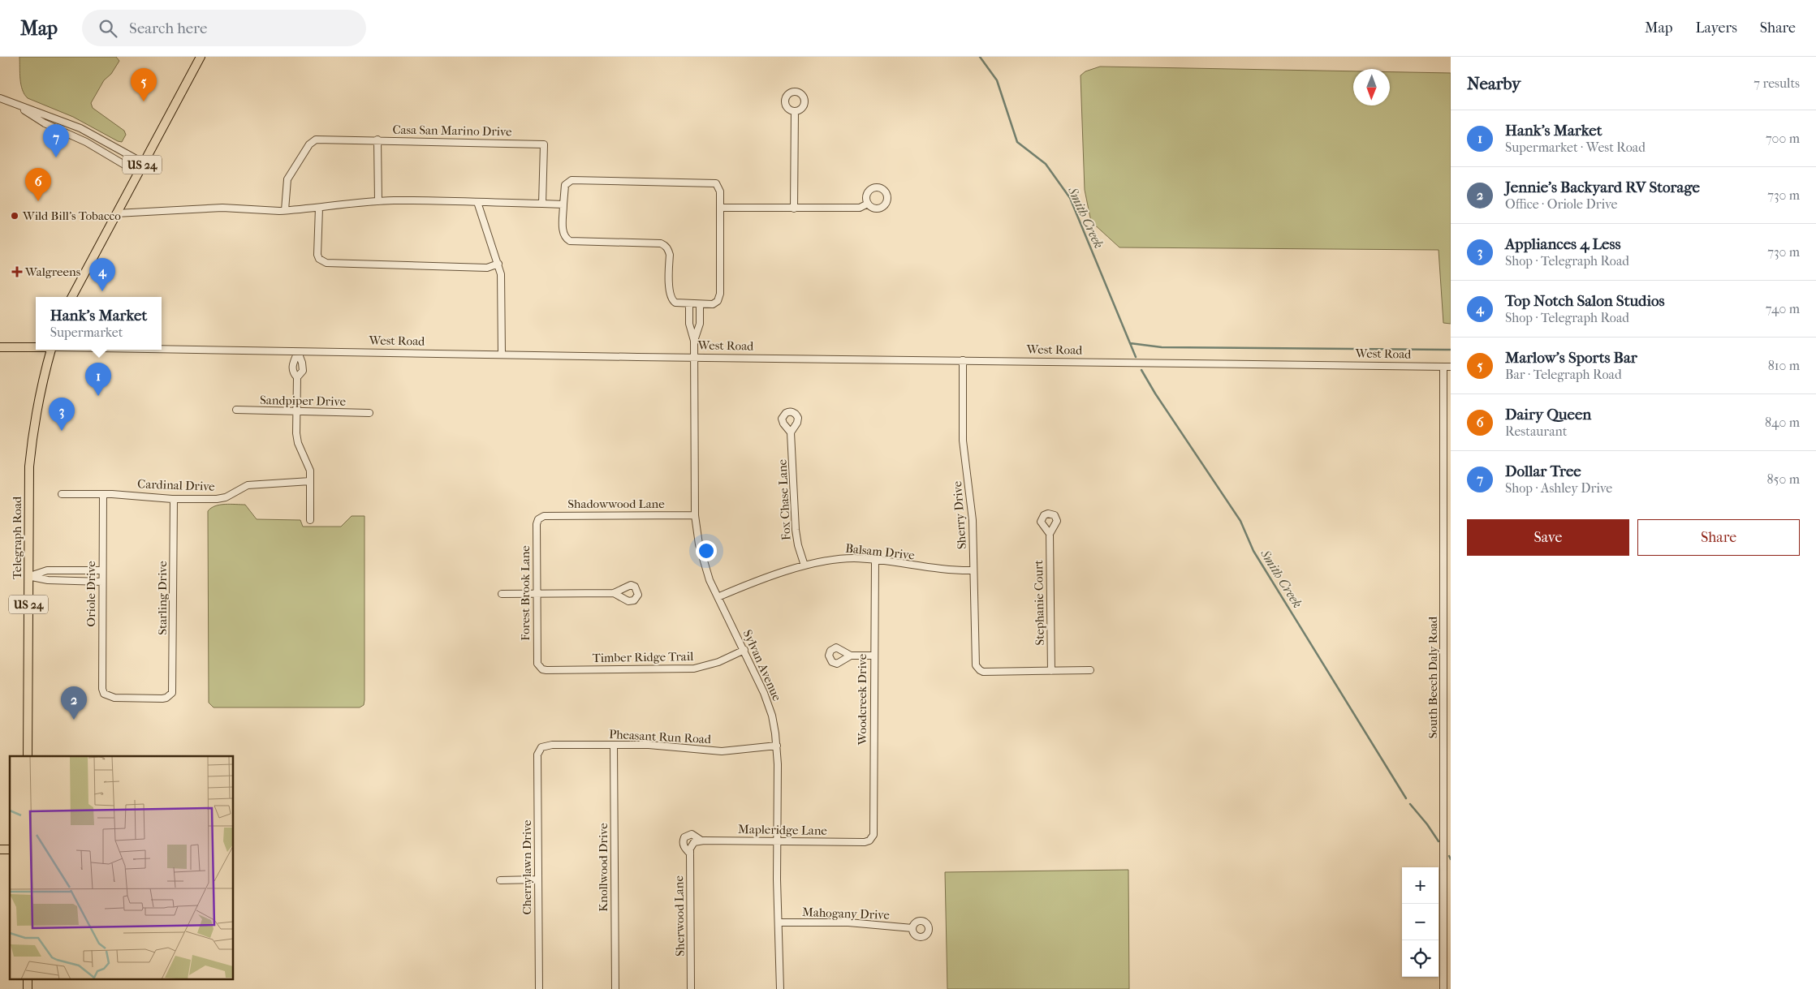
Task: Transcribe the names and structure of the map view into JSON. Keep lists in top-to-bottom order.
{
  "streets": {
    "main road": ["US 24", "West Road", "Telegraph Road"],
    "street": [
      "Casa San Marino Drive",
      "Sandpiper Drive",
      "Cardinal Drive",
      "Fox Chase Lane",
      "Shadowwood Lane",
      "Sherry Drive",
      "Balsam Drive",
      "Forest Brook Lane",
      "Oriole Drive",
      "Starling Drive",
      "Stephanie Court",
      "Timber Ridge Trail",
      "Sylvan Avenue",
      "South Beech Daly Road",
      "Woodcreek Drive",
      "Pheasant Run Road",
      "Mapleridge Lane",
      "Cherrylawn Drive",
      "Knollwood Drive",
      "Mahogany Drive",
      "Sherwood Lane"
    ]
  },
  "crossings": [
    ["West Road", "Sherry Drive"],
    ["West Road", "Sylvan Avenue"],
    ["West Road", "South Beech Daly Road"],
    ["Cardinal Drive", "Oriole Drive"],
    ["Cardinal Drive", "Starling Drive"],
    ["Fox Chase Lane", "Balsam Drive"],
    ["Shadowwood Lane", "Forest Brook Lane"],
    ["Shadowwood Lane", "Sylvan Avenue"],
    ["Sherry Drive", "Balsam Drive"],
    ["Sherry Drive", "Stephanie Court"],
    ["Balsam Drive", "Sylvan Avenue"],
    ["Balsam Drive", "Woodcreek Drive"],
    ["Forest Brook Lane", "Timber Ridge Trail"],
    ["Oriole Drive", "Starling Drive"],
    ["Timber Ridge Trail", "Sylvan Avenue"],
    ["Sylvan Avenue", "Pheasant Run Road"],
    ["Sylvan Avenue", "Mapleridge Lane"],
    ["Sylvan Avenue", "Mahogany Drive"],
    ["Woodcreek Drive", "Mapleridge Lane"],
    ["Pheasant Run Road", "Cherrylawn Drive"],
    ["Pheasant Run Road", "Knollwood Drive"],
    ["Mapleridge Lane", "Sherwood Lane"]
  ],
  "water": ["Smith Creek"],
  "places": {
    "other": ["Wild Bill's Tobacco"],
    "health": ["Walgreens"]
  },
  "north": "bottom",
  "page": {
    "header": "Map",
    "search": "Search here",
    "nav": ["Map", "Layers", "Share"],
    "heading": ["Nearby", "7 results"],
    "pins": [
      "5",
      "7",
      "6",
      "4",
      "1",
      "3",
      "2"
    ],
    "list": [
      {
        "mark": "1",
        "name": "Hank's Market",
        "note": "Supermarket · West Road",
        "value": "700 m"
      },
      {
        "mark": "2",
        "name": "Jennie's Backyard RV Storage",
        "note": "Office · Oriole Drive",
        "value": "730 m"
      },
      {
        "mark": "3",
        "name": "Appliances 4 Less",
        "note": "Shop · Telegraph Road",
        "value": "730 m"
      },
      {
        "mark": "4",
        "name": "Top Notch Salon Studios",
        "note": "Shop · Telegraph Road",
        "value": "740 m"
      },
      {
        "mark": "5",
        "name": "Marlow's Sports Bar",
        "note": "Bar · Telegraph Road",
        "value": "810 m"
      },
      {
        "mark": "6",
        "name": "Dairy Queen",
        "note": "Restaurant",
        "value": "840 m"
      },
      {
        "mark": "7",
        "name": "Dollar Tree",
        "note": "Shop · Ashley Drive",
        "value": "850 m"
      }
    ],
    "popup": ["Hank's Market", "Supermarket"],
    "buttons": ["Save", "Share"],
    "map_buttons": ["+", "−"]
  }
}
